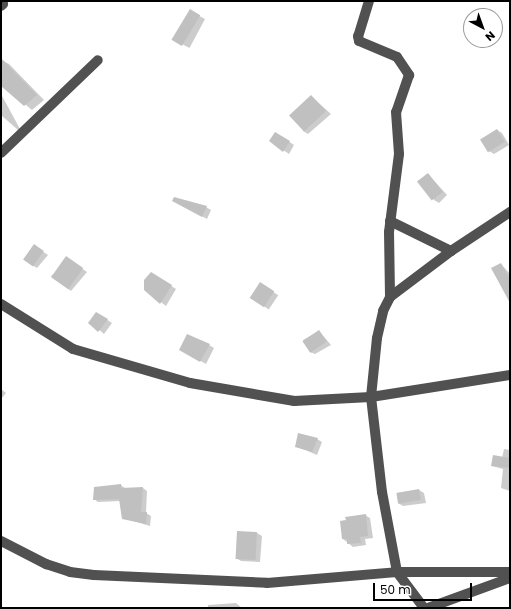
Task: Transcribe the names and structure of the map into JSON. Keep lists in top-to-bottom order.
{
  "scale_bar": "50 m",
  "north": "bottom right"
}
